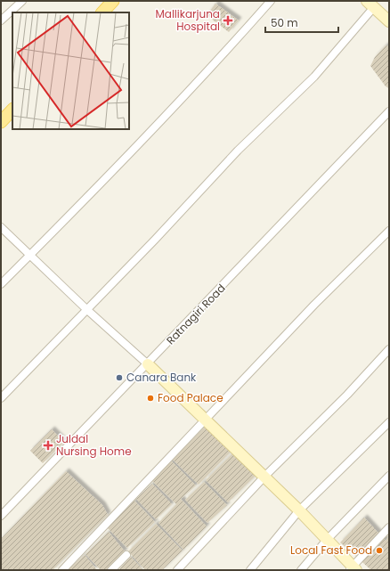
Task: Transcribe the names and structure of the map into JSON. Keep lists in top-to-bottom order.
{
  "streets": {
    "street": ["Ratnagiri Road"]
  },
  "places": {
    "health": ["Mallikarjuna Hospital", "Juldal Nursing Home"],
    "other": ["Canara Bank", "Food Palace", "Local Fast Food"]
  },
  "scale_bar": "50 m"
}
